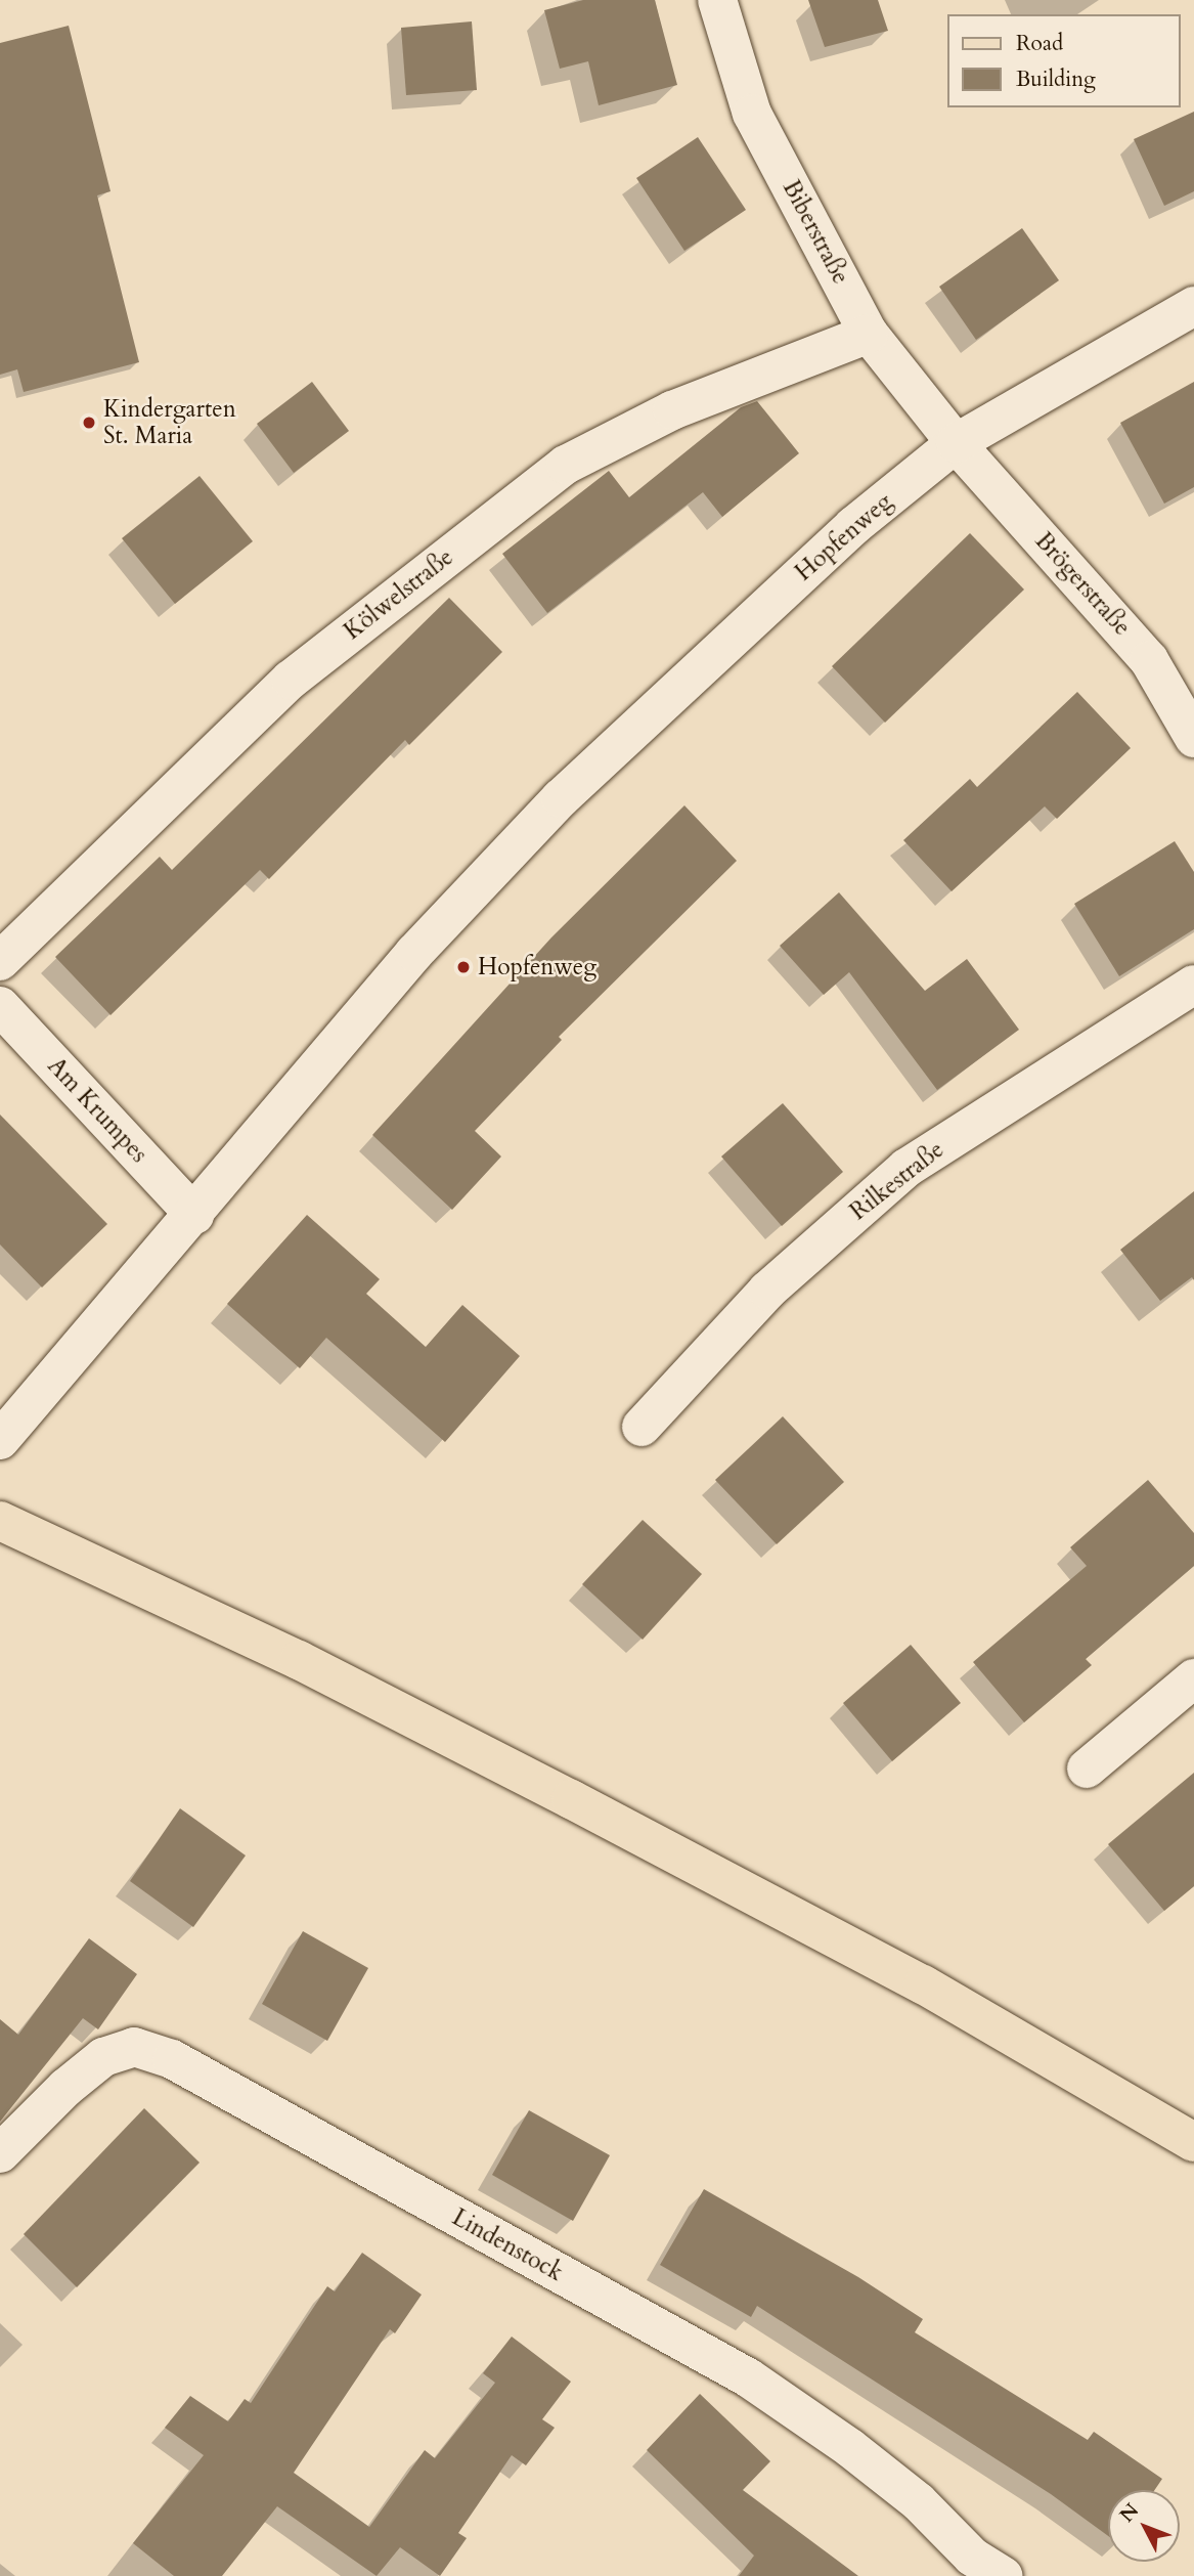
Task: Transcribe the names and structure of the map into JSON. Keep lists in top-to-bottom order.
{
  "streets": {
    "street": [
      "Biberstraße",
      "Hopfenweg",
      "Brögerstraße",
      "Kölwelstraße",
      "Am Krumpes",
      "Rilkestraße",
      "Lindenstock"
    ]
  },
  "crossings": [
    ["Biberstraße", "Hopfenweg"],
    ["Biberstraße", "Brögerstraße"],
    ["Biberstraße", "Kölwelstraße"],
    ["Hopfenweg", "Brögerstraße"],
    ["Hopfenweg", "Am Krumpes"]
  ],
  "places": ["Kindergarten St. Maria", "Hopfenweg"],
  "legend": ["Road", "Building"],
  "north": "top left"
}
